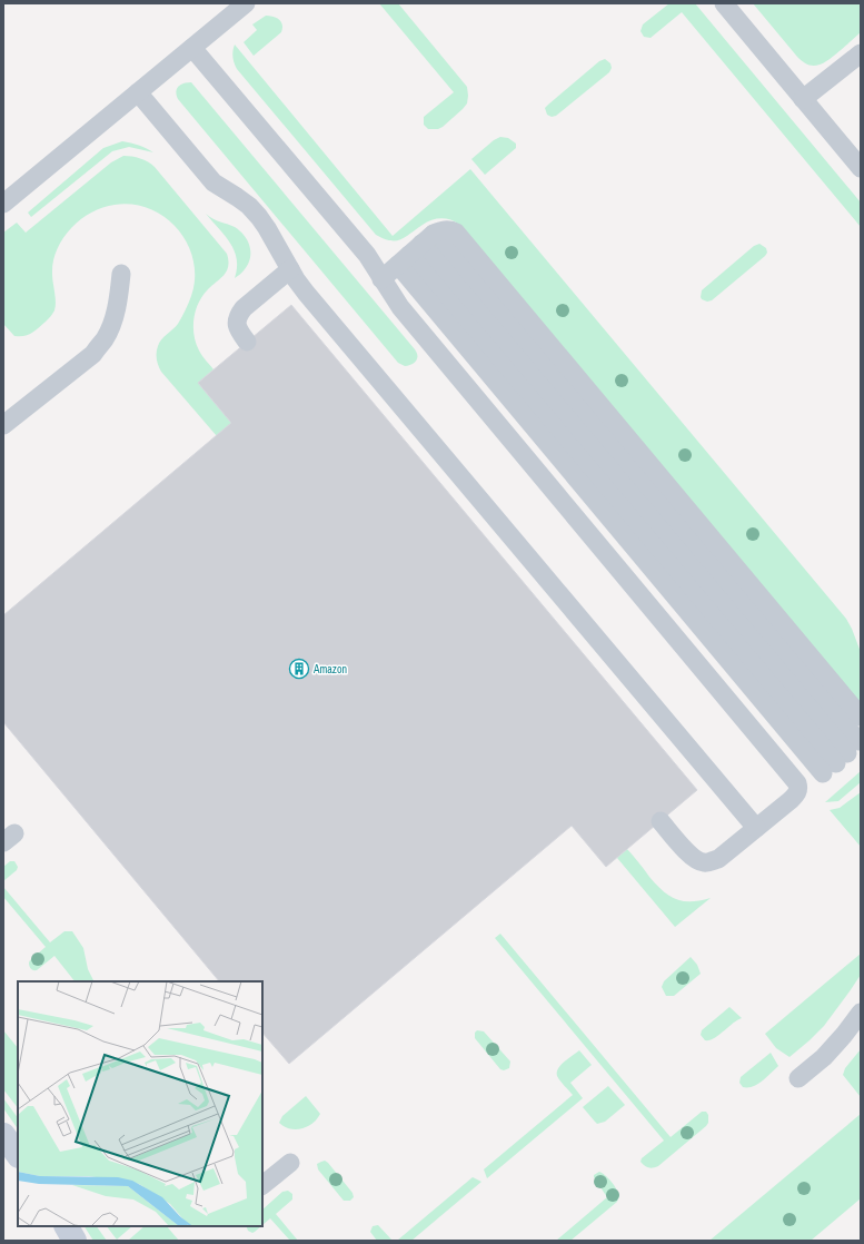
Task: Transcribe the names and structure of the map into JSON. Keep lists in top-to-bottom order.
{
  "places": {
    "building": ["Amazon"]
  }
}
